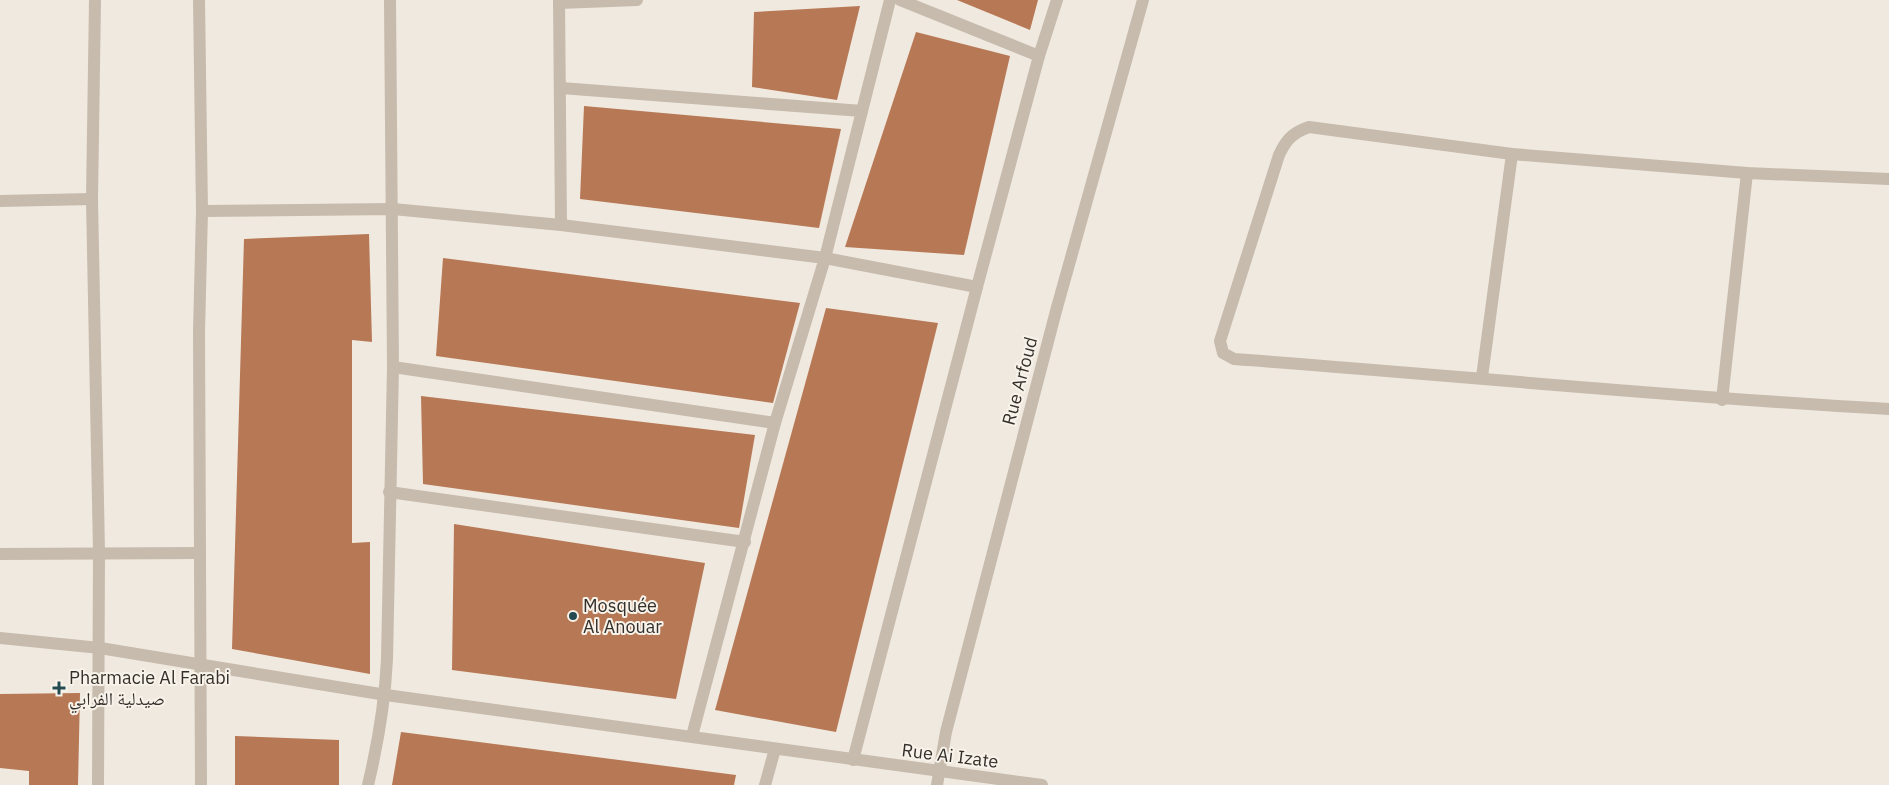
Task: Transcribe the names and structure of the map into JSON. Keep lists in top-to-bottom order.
{
  "streets": {
    "street": ["Rue Arfoud", "Rue Ai Izate"]
  },
  "crossings": [
    ["Rue Arfoud", "Rue Ai Izate"]
  ],
  "places": {
    "other": ["Mosquée Al Anouar"],
    "health": ["Pharmacie Al Farabi صيدلية الفرابي"]
  }
}
